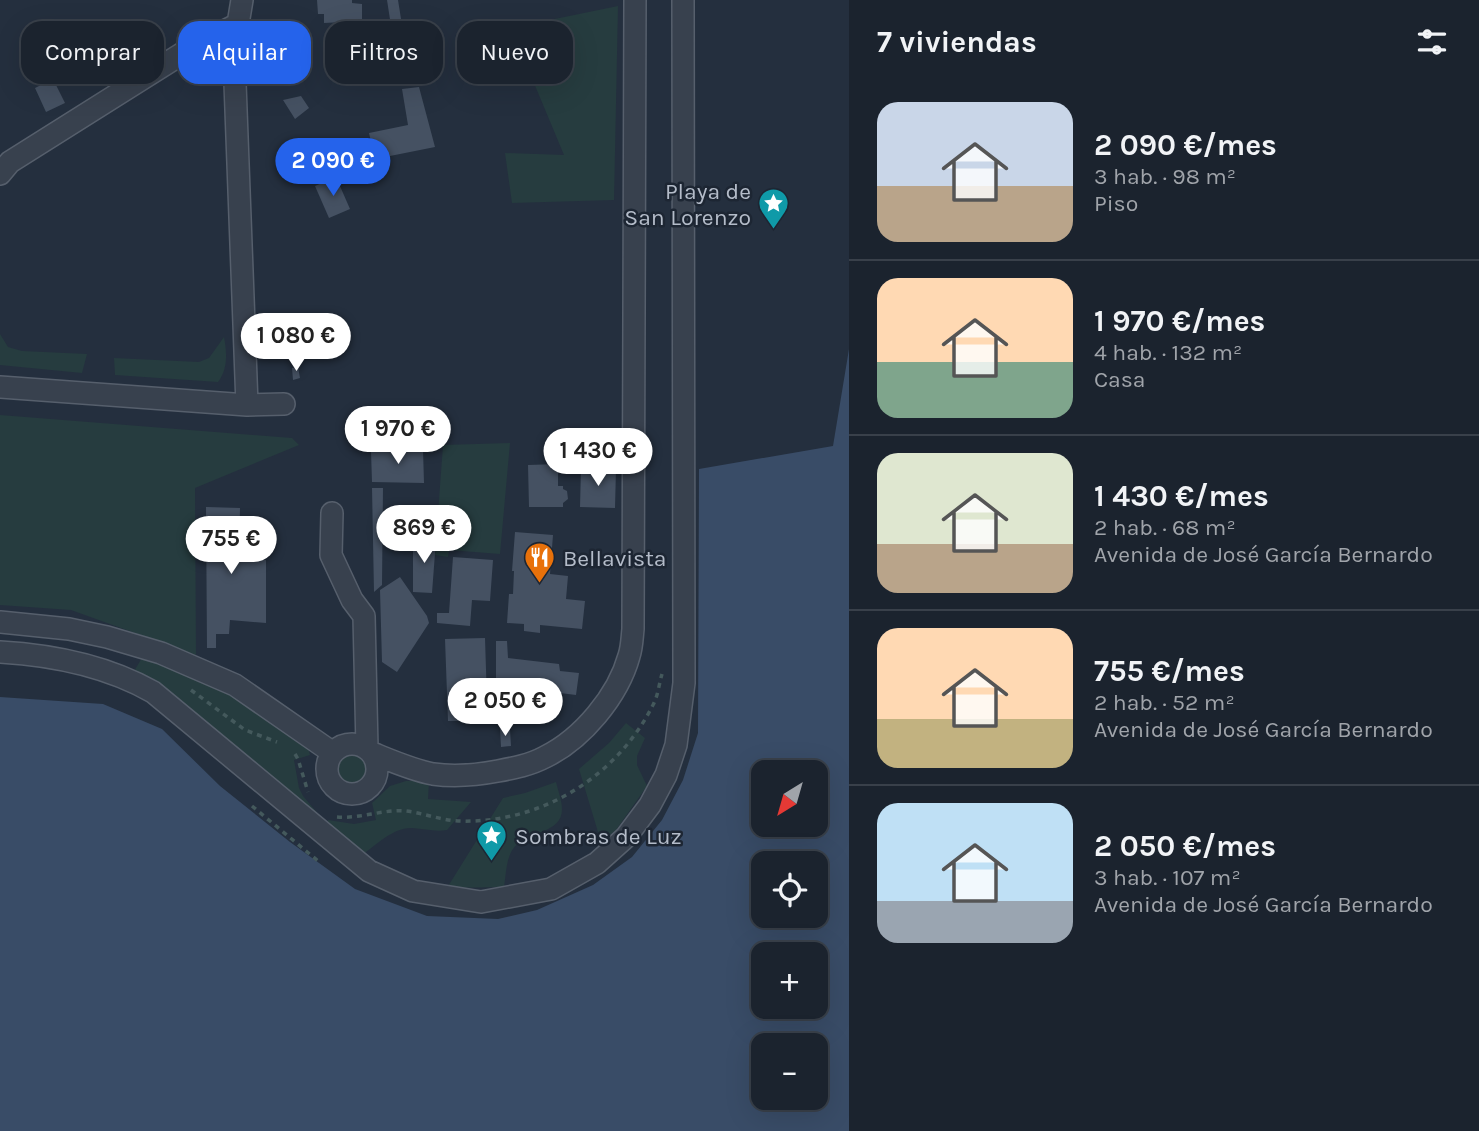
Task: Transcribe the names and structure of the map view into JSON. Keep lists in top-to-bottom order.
{
  "places": {
    "place": ["Playa de San Lorenzo", "Sombras de Luz"],
    "restaurant": ["Bellavista"]
  },
  "north": "bottom left",
  "page": {
    "heading": "7 viviendas",
    "chip": [
      "Comprar",
      "Alquilar",
      "Filtros",
      "Nuevo"
    ],
    "list": [
      {
        "name": "2 090 €/mes",
        "note": "3 hab. · 98 m² · Piso"
      },
      {
        "name": "1 970 €/mes",
        "note": "4 hab. · 132 m² · Casa"
      },
      {
        "name": "1 430 €/mes",
        "note": "2 hab. · 68 m² · Avenida de José García Bernardo"
      },
      {
        "name": "755 €/mes",
        "note": "2 hab. · 52 m² · Avenida de José García Bernardo"
      },
      {
        "name": "2 050 €/mes",
        "note": "3 hab. · 107 m² · Avenida de José García Bernardo"
      }
    ],
    "price": [
      "2 090 €",
      "1 080 €",
      "1 970 €",
      "1 430 €",
      "869 €",
      "755 €",
      "2 050 €"
    ],
    "map_buttons": ["+", "−"]
  }
}
